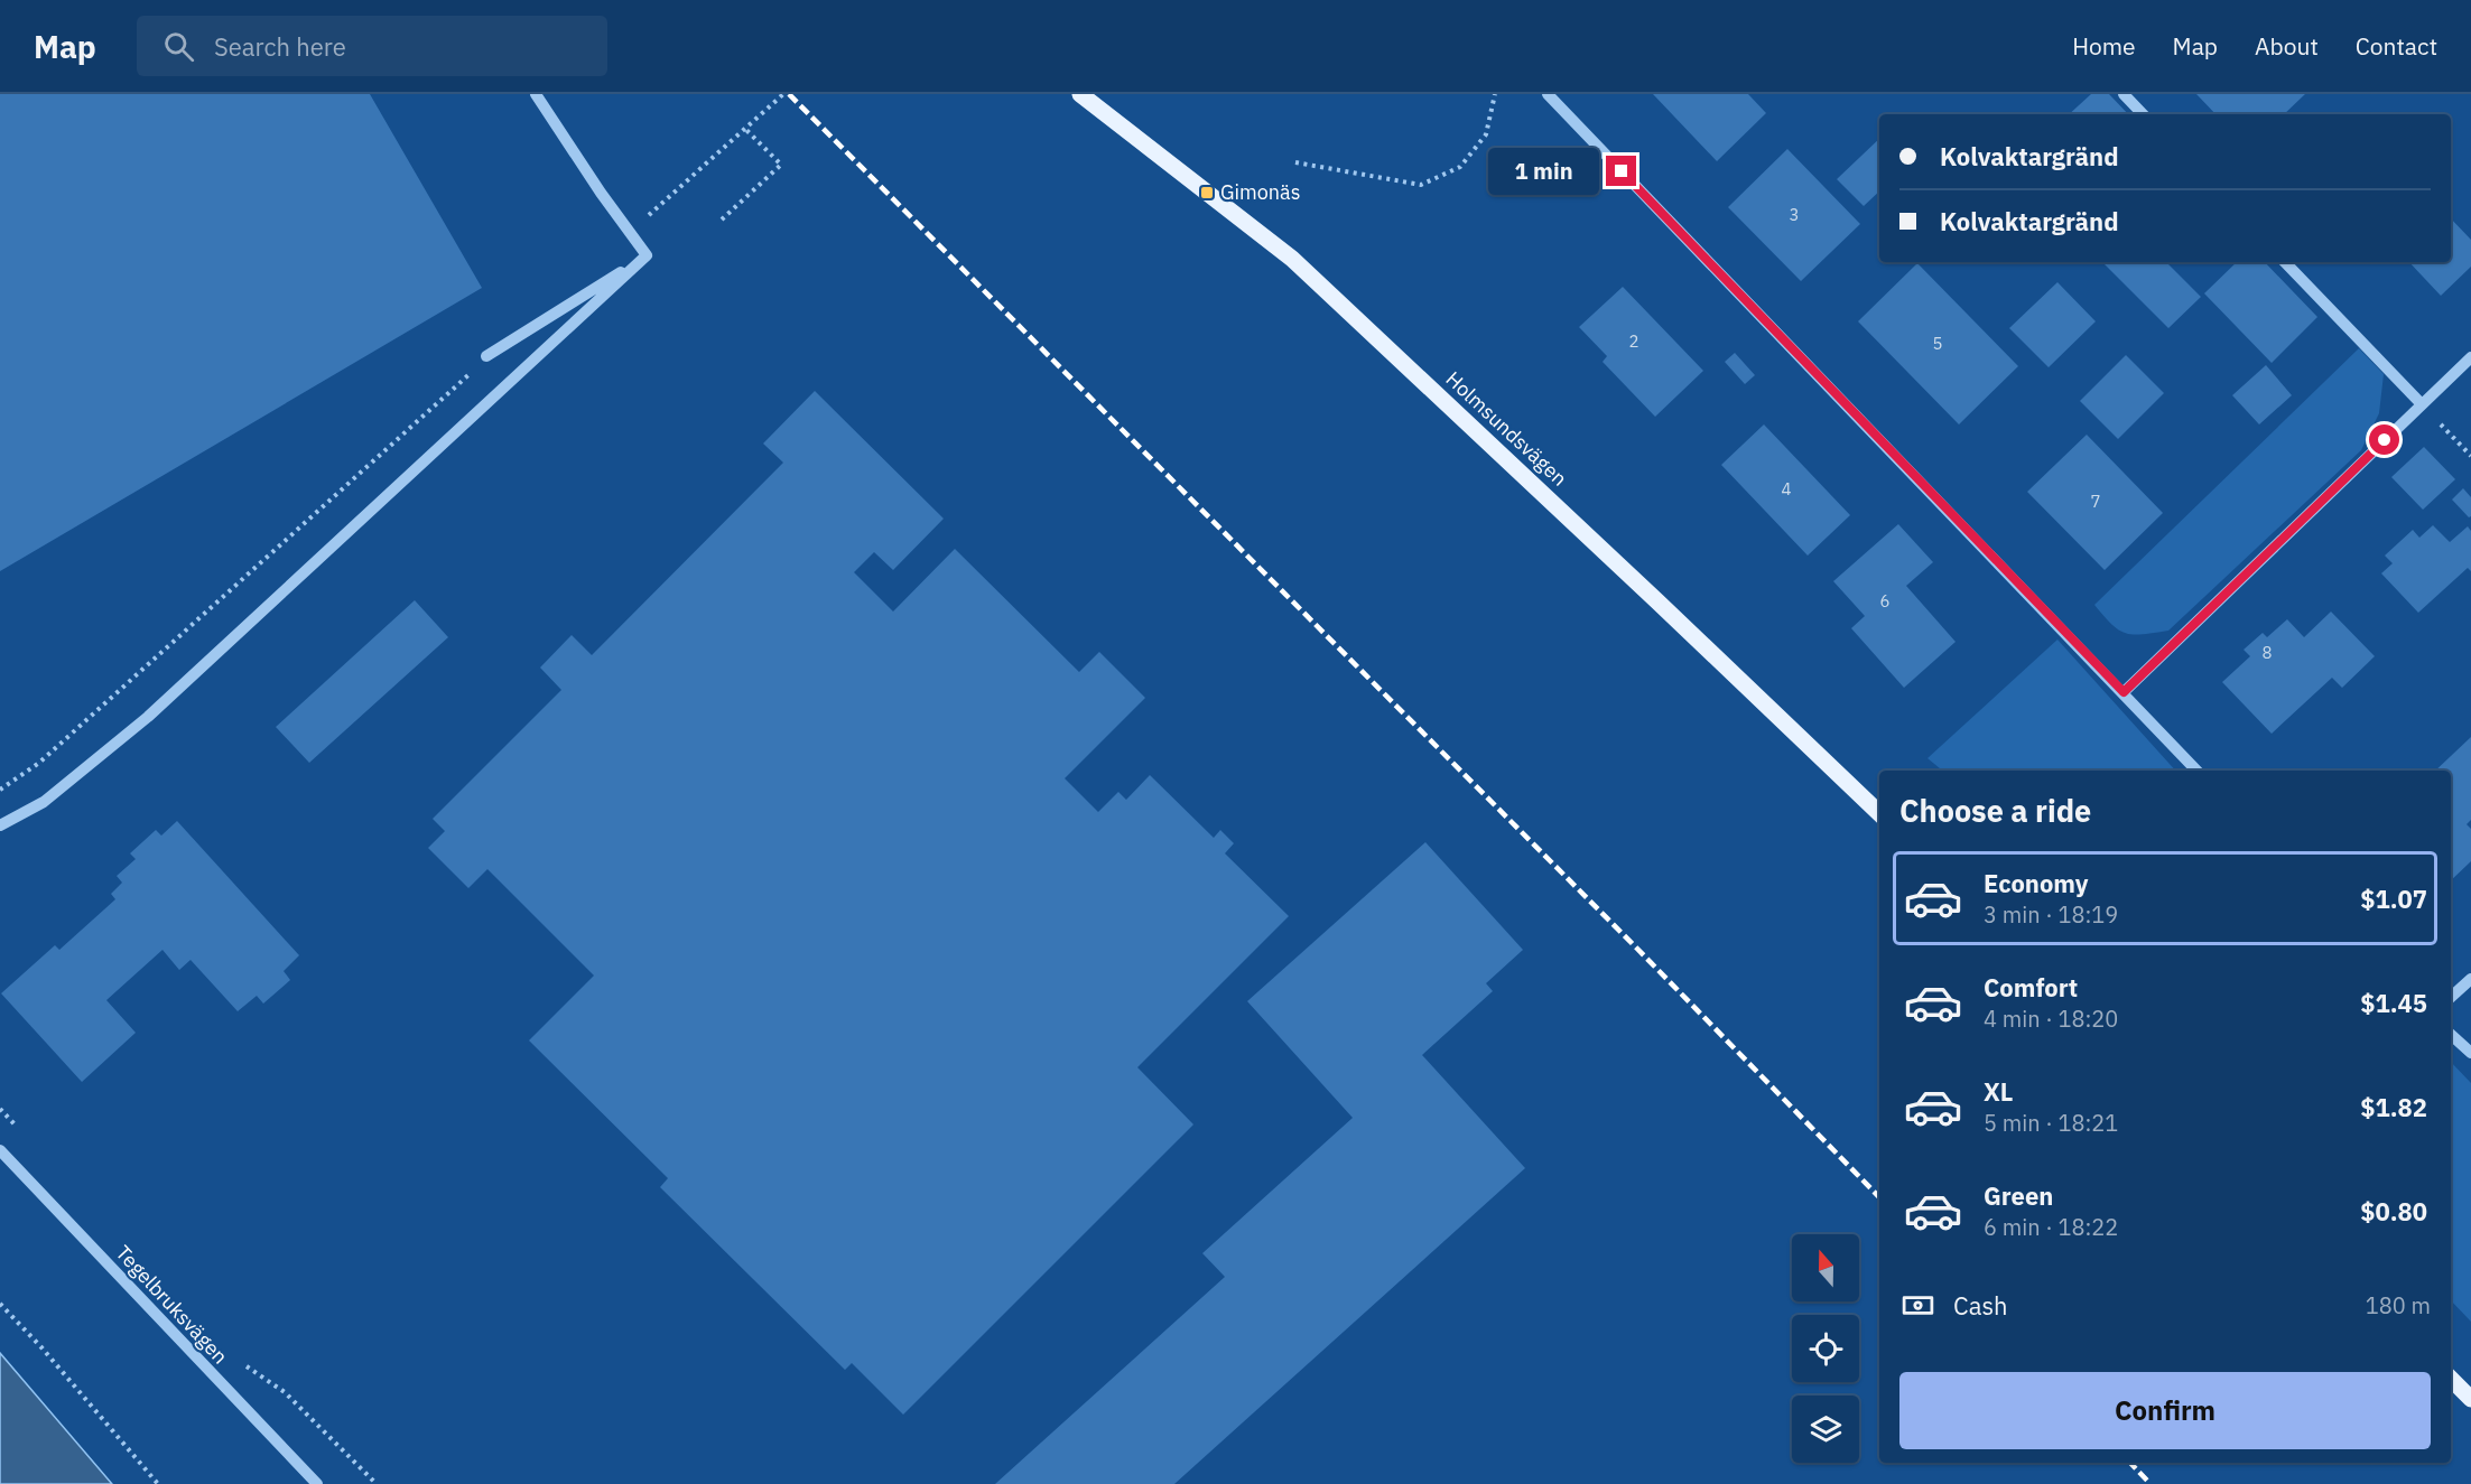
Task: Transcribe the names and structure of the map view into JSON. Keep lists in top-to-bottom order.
{
  "streets": {
    "main road": ["Holmsundsvägen"],
    "street": ["Tegelbruksvägen"]
  },
  "places": {
    "transit": ["Gimonäs"]
  },
  "house_numbers": [
    "3",
    "2",
    "5",
    "4",
    "7",
    "6",
    "8"
  ],
  "north": "top",
  "page": {
    "header": "Map",
    "search": "Search here",
    "nav": [
      "Home",
      "Map",
      "About",
      "Contact"
    ],
    "banner": ["Kolvaktargränd", "Kolvaktargränd"],
    "bubble": "1 min",
    "heading": "Choose a ride",
    "list": [
      {
        "name": "Economy",
        "note": "3 min · 18:19",
        "value": "$1.07"
      },
      {
        "name": "Comfort",
        "note": "4 min · 18:20",
        "value": "$1.45"
      },
      {
        "name": "XL",
        "note": "5 min · 18:21",
        "value": "$1.82"
      },
      {
        "name": "Green",
        "note": "6 min · 18:22",
        "value": "$0.80"
      }
    ],
    "pay": ["Cash", "180 m"],
    "buttons": "Confirm"
  }
}
